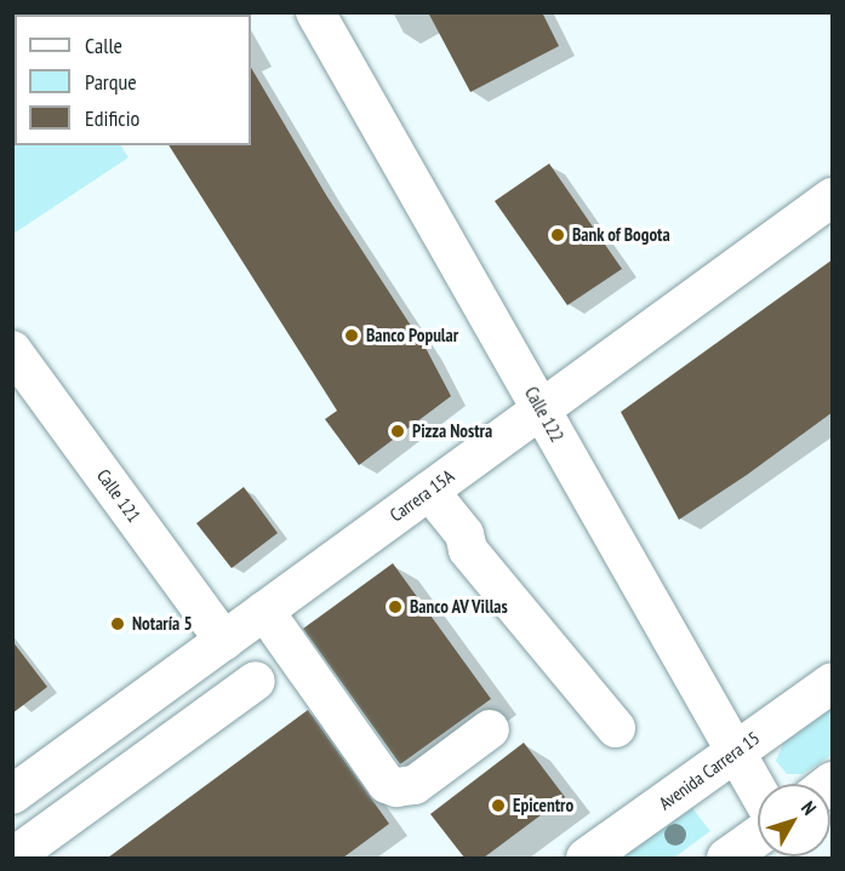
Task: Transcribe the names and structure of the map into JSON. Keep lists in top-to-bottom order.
{
  "streets": {
    "main road": ["Avenida Carrera 15"],
    "street": ["Calle 122", "Calle 121", "Carrera 15A"]
  },
  "crossings": [
    ["Calle 122", "Carrera 15A"],
    ["Calle 122", "Avenida Carrera 15"],
    ["Calle 121", "Carrera 15A"]
  ],
  "places": [
    "Bank of Bogota",
    "Banco Popular",
    "Pizza Nostra",
    "Banco AV Villas",
    "Notaría 5",
    "Epicentro"
  ],
  "legend": ["Calle", "Parque", "Edificio"],
  "north": "top right"
}
